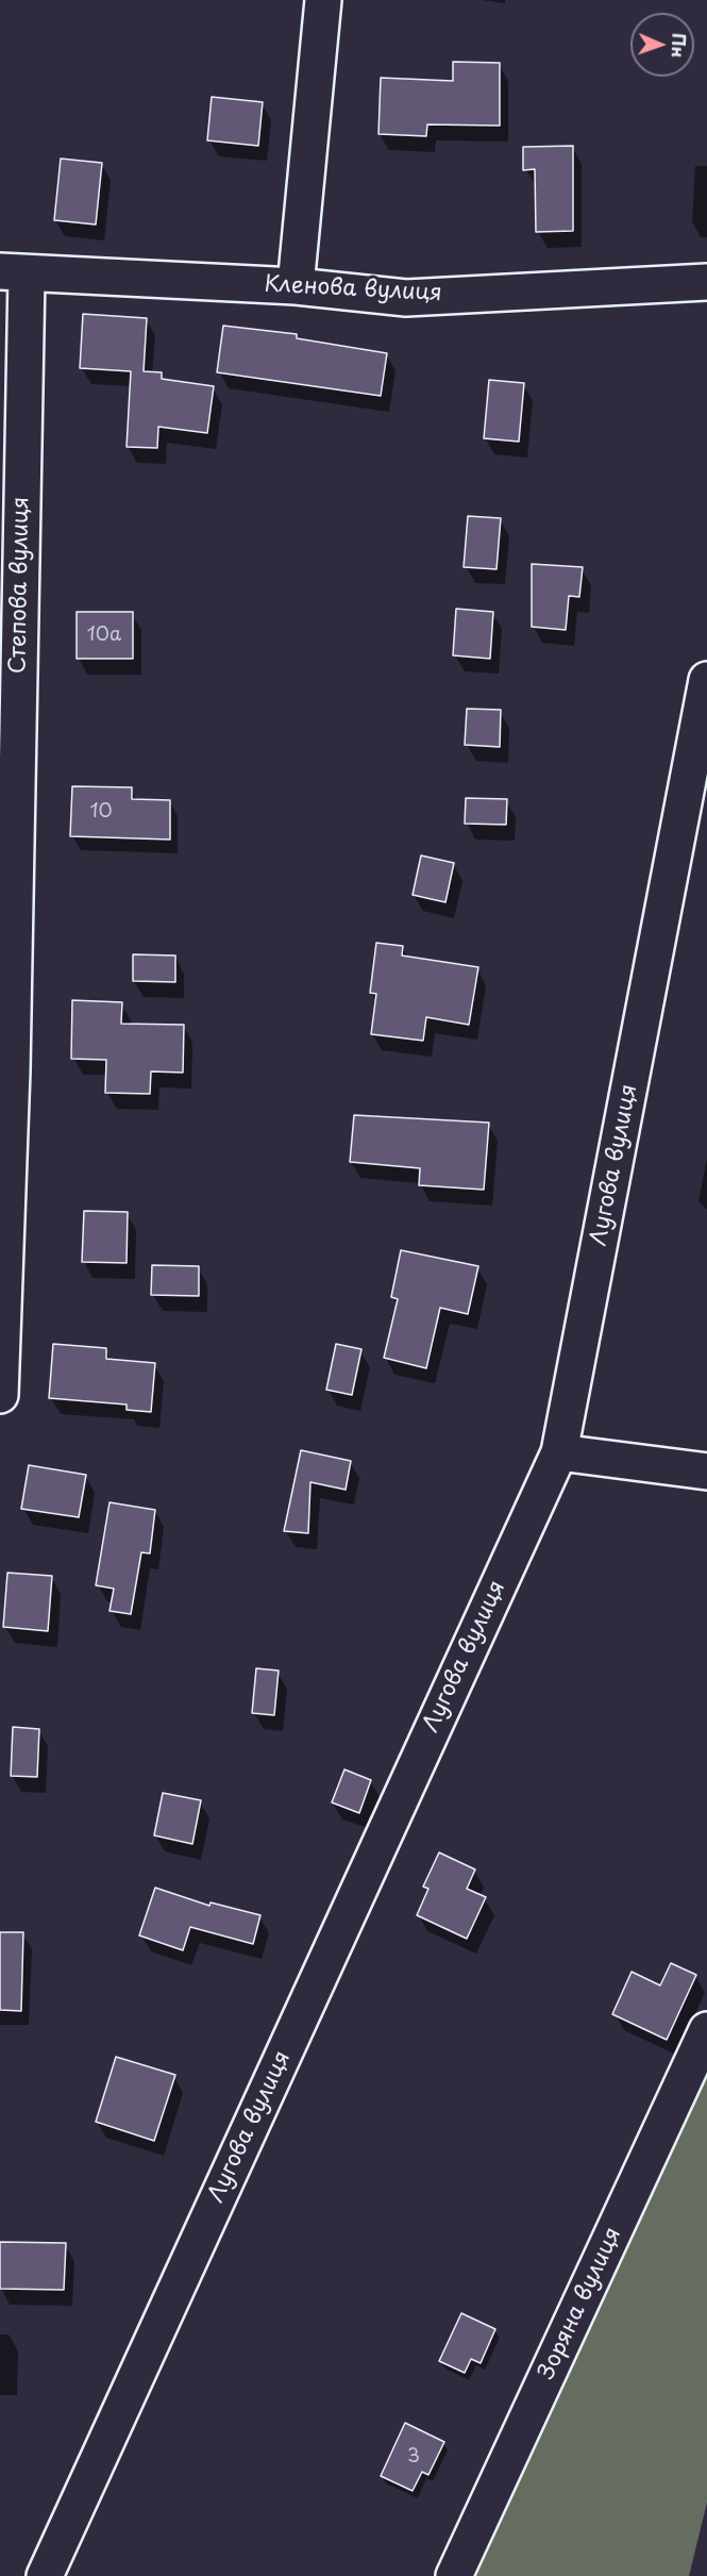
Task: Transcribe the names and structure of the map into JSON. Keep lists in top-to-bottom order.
{
  "streets": {
    "street": [
      "Кленова вулиця",
      "Степова вулиця",
      "Лугова вулиця",
      "Зоряна вулиця"
    ]
  },
  "crossings": [
    ["Кленова вулиця", "Степова вулиця"]
  ],
  "house_numbers": ["10а", "10", "3"],
  "north": "right"
}
